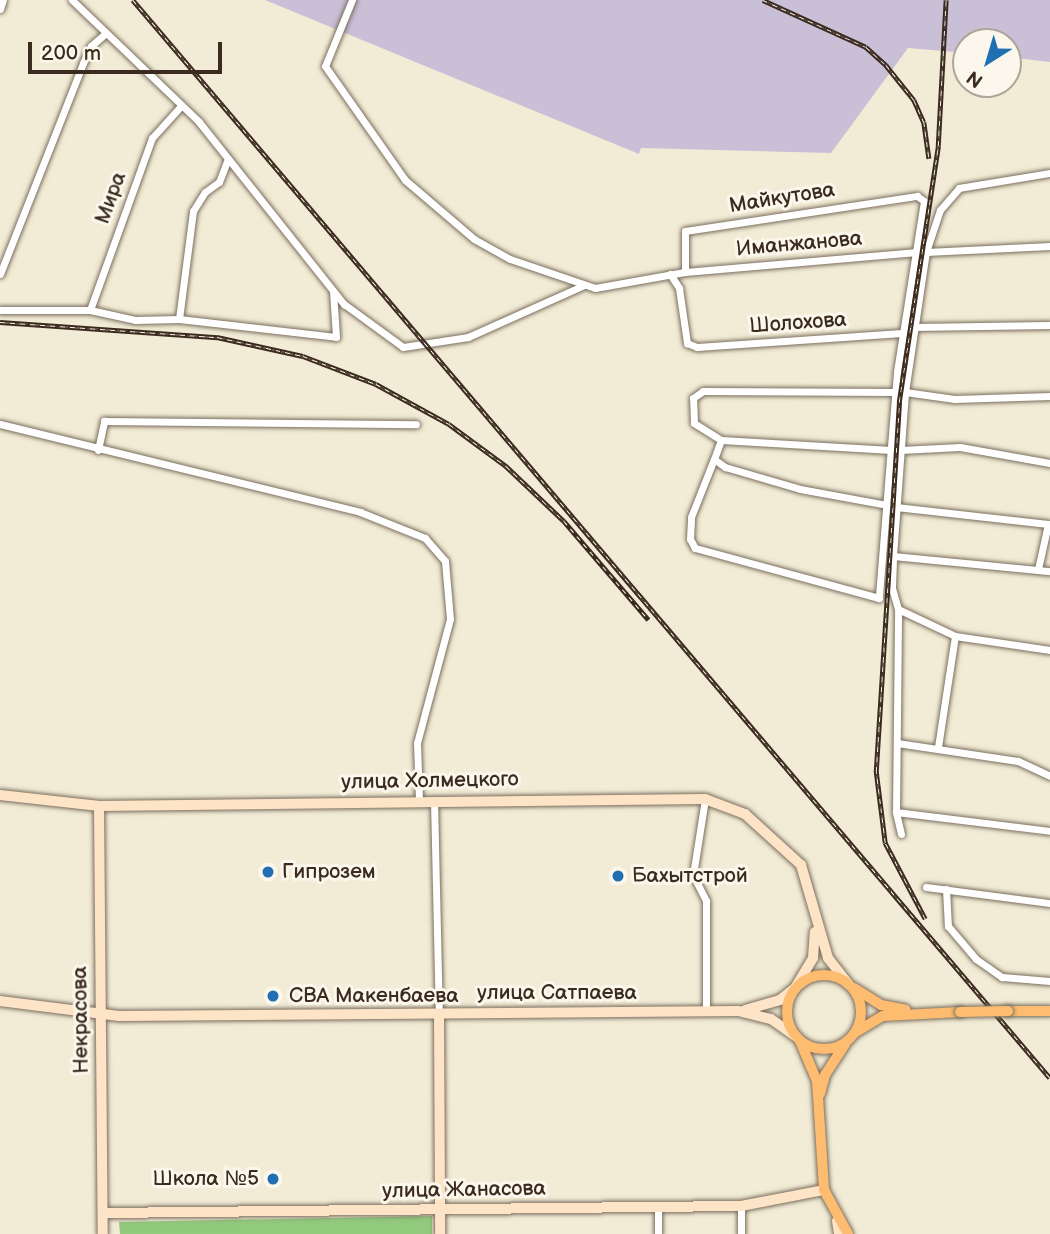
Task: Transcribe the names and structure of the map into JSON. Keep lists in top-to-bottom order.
{
  "streets": {
    "street": [
      "Мира",
      "Майкутова",
      "Иманжанова",
      "Шолохова",
      "улица Холмецкого",
      "улица Сатпаева",
      "Некрасова",
      "улица Жанасова"
    ]
  },
  "crossings": [
    ["Майкутова", "Иманжанова"],
    ["Иманжанова", "Шолохова"],
    ["улица Холмецкого", "Некрасова"],
    ["улица Сатпаева", "Некрасова"],
    ["Некрасова", "улица Жанасова"]
  ],
  "places": [
    "Гипрозем",
    "Бахытстрой",
    "СВА Макенбаева",
    "Школа №5"
  ],
  "scale_bar": "200 m",
  "north": "bottom left"
}
